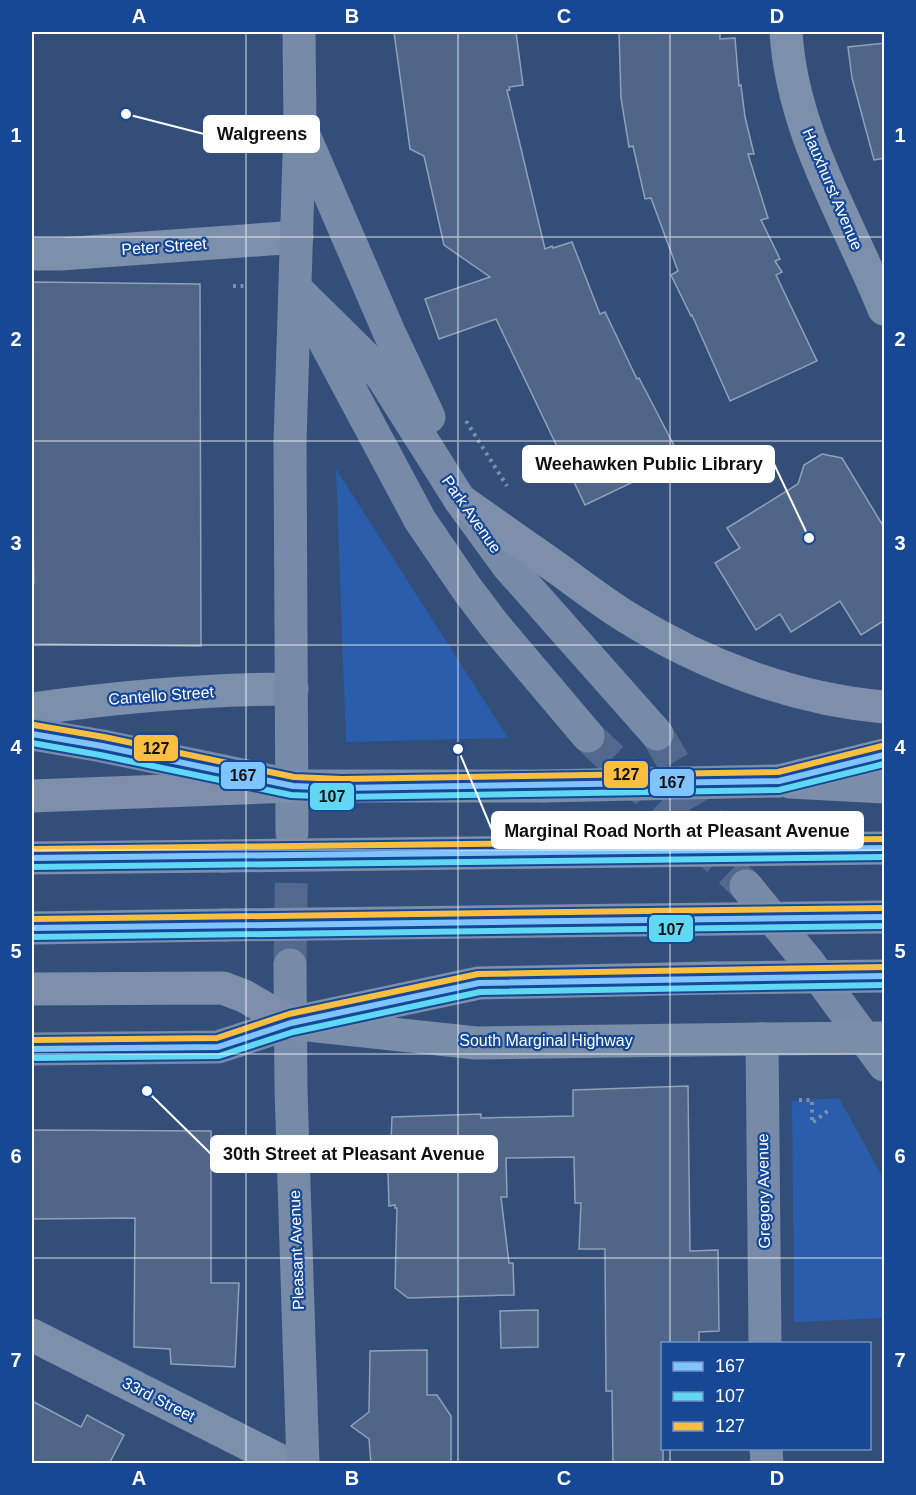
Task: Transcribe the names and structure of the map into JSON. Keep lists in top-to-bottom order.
{
  "streets": {
    "main road": [
      "Park Avenue",
      "South Marginal Highway",
      "Gregory Avenue",
      "Pleasant Avenue"
    ],
    "street": [
      "Hauxhurst Avenue",
      "Peter Street",
      "Cantello Street",
      "33rd Street"
    ]
  },
  "crossings": [
    ["South Marginal Highway", "Gregory Avenue"],
    ["South Marginal Highway", "Pleasant Avenue"]
  ],
  "places": [
    "Walgreens",
    "Weehawken Public Library",
    "Marginal Road North at Pleasant Avenue",
    "30th Street at Pleasant Avenue"
  ],
  "lines": ["transit line 127", "transit line 167", "transit line 107"],
  "legend": ["167", "107", "127"],
  "grid": {
    "columns": [
      "A",
      "B",
      "C",
      "D"
    ],
    "rows": [
      "1",
      "2",
      "3",
      "4",
      "5",
      "6",
      "7"
    ]
  }
}
